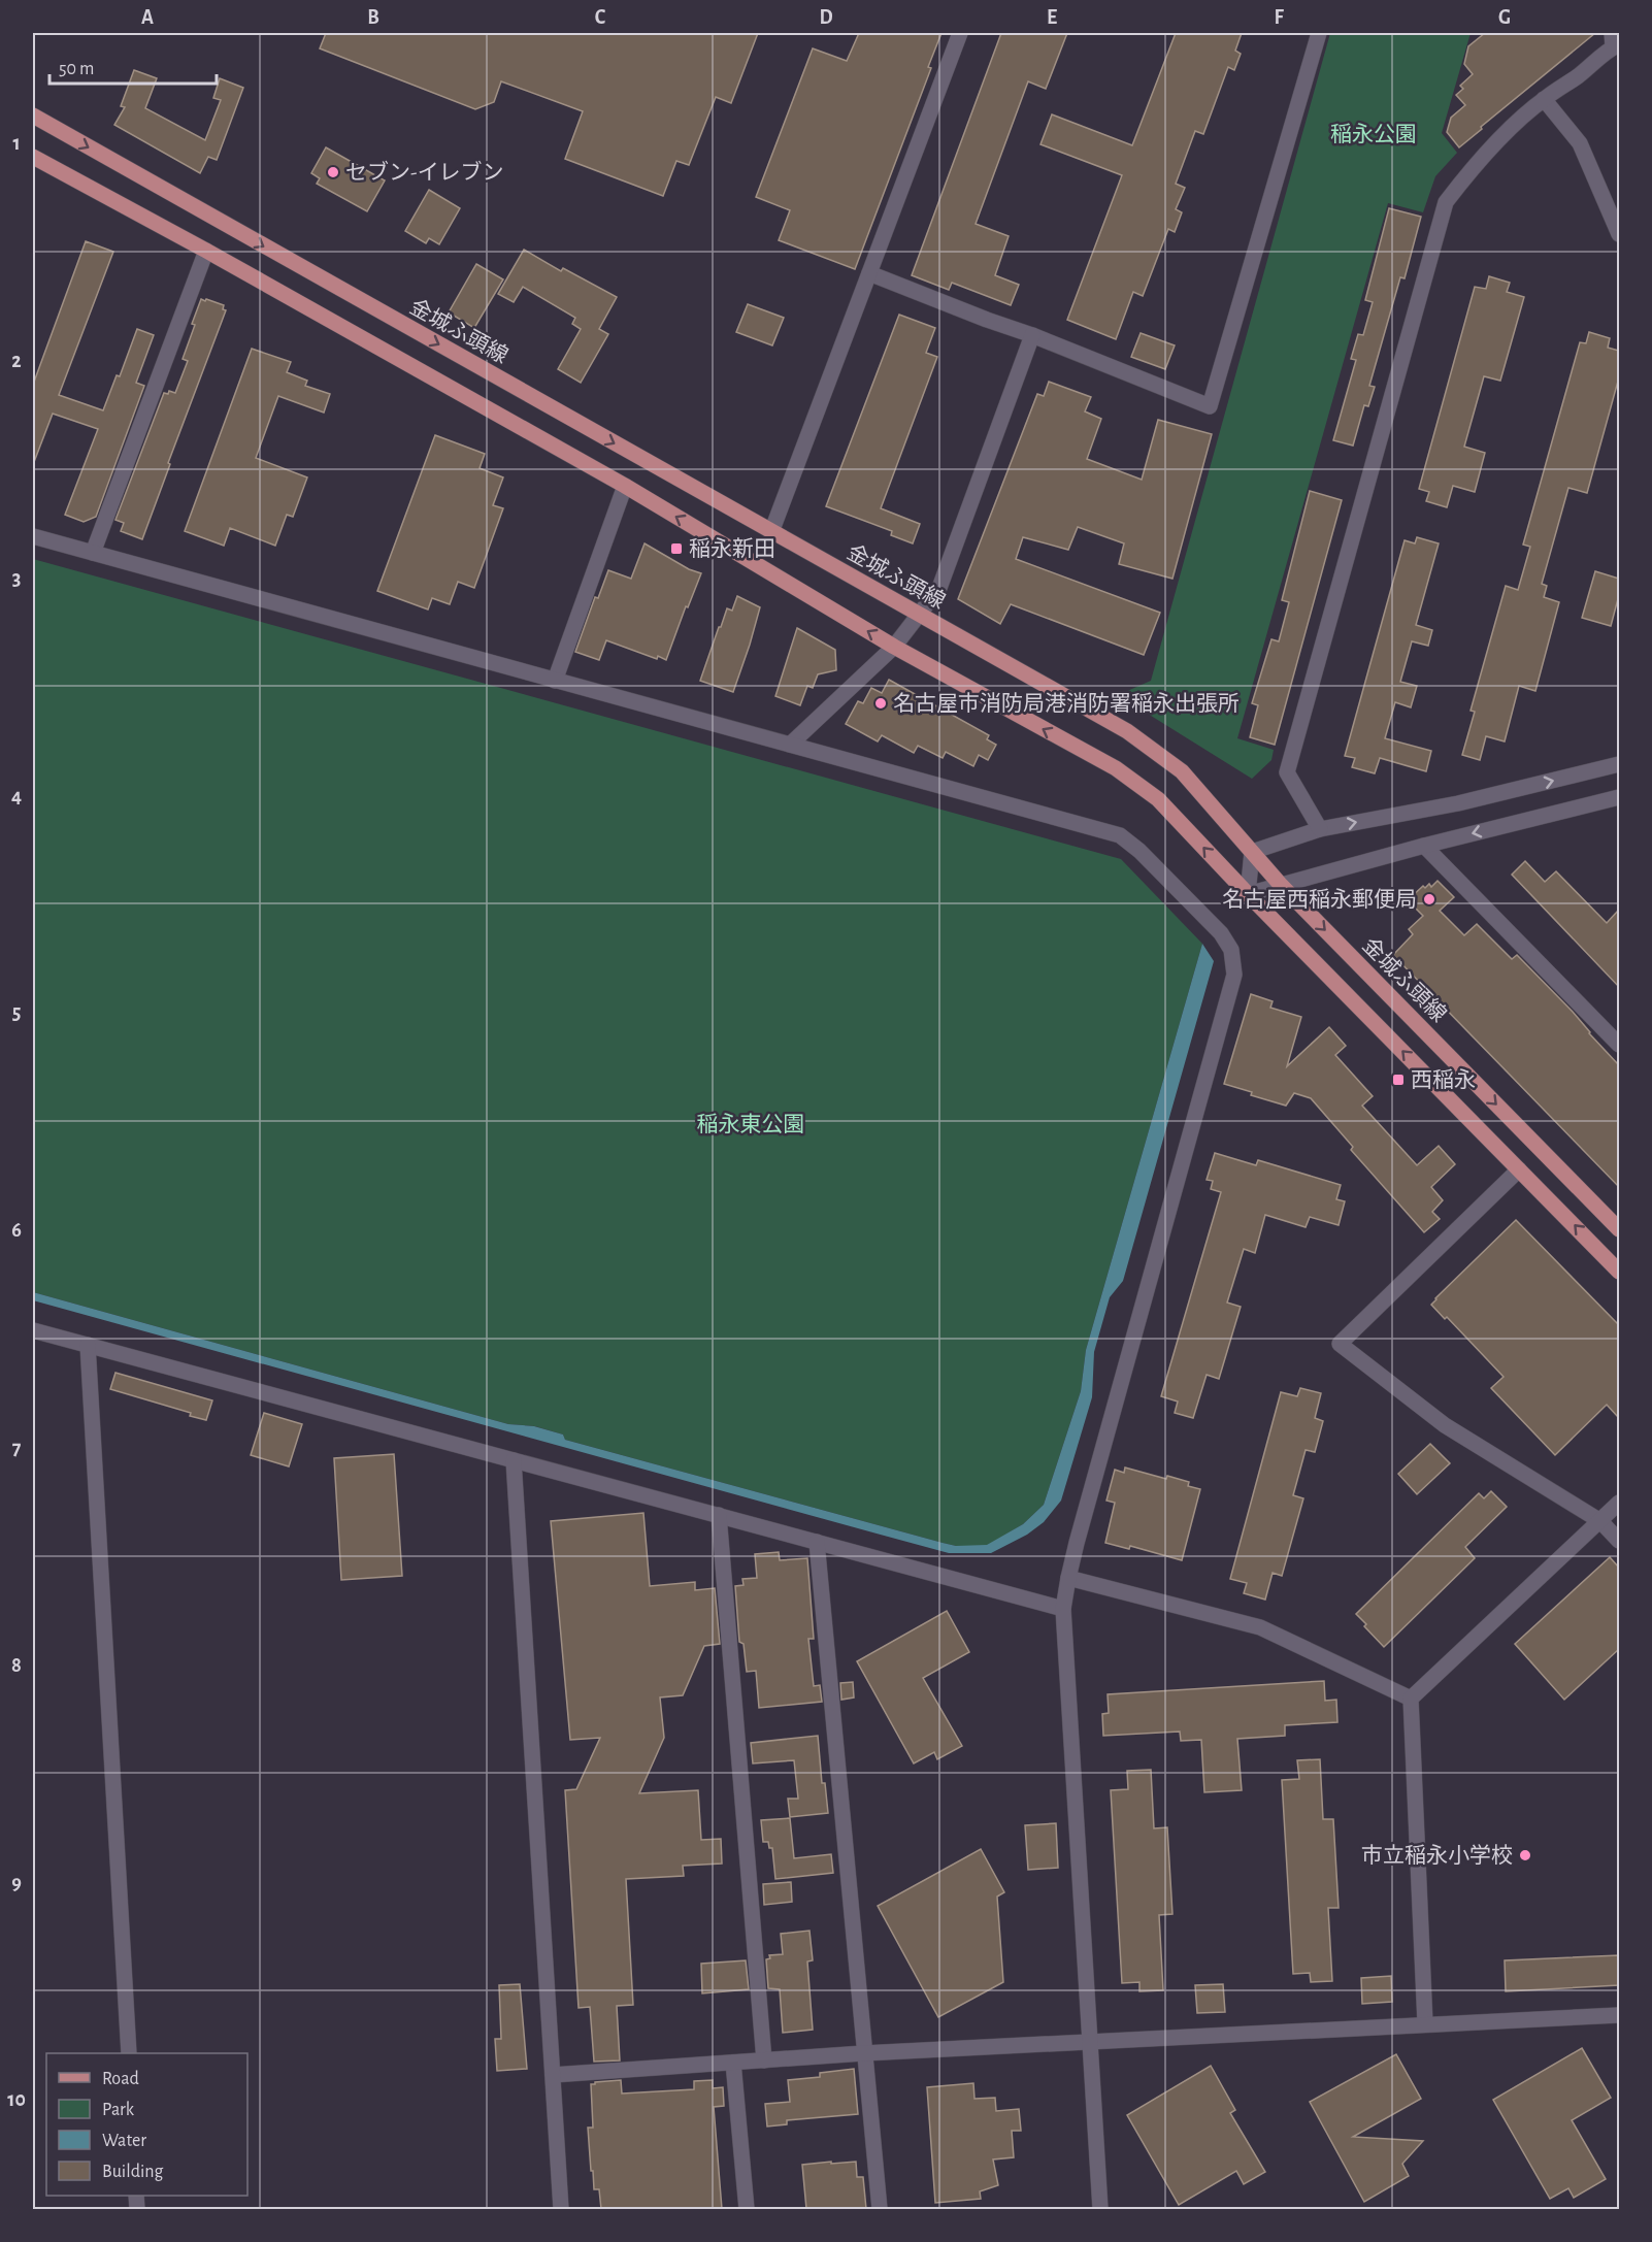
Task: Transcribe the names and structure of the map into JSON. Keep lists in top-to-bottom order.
{
  "streets": {
    "main road": ["金城ふ頭線"]
  },
  "parks": ["稲永公園", "稲永東公園"],
  "places": {
    "other": [
      "セブン-イレブン",
      "名古屋市消防局港消防署稲永出張所",
      "名古屋西稲永郵便局",
      "市立稲永小学校"
    ],
    "transit": ["稲永新田", "西稲永"]
  },
  "legend": [
    "Road",
    "Park",
    "Water",
    "Building"
  ],
  "scale_bar": "50 m",
  "grid": {
    "columns": [
      "A",
      "B",
      "C",
      "D",
      "E",
      "F",
      "G"
    ],
    "rows": [
      "1",
      "2",
      "3",
      "4",
      "5",
      "6",
      "7",
      "8",
      "9",
      "10"
    ]
  }
}
